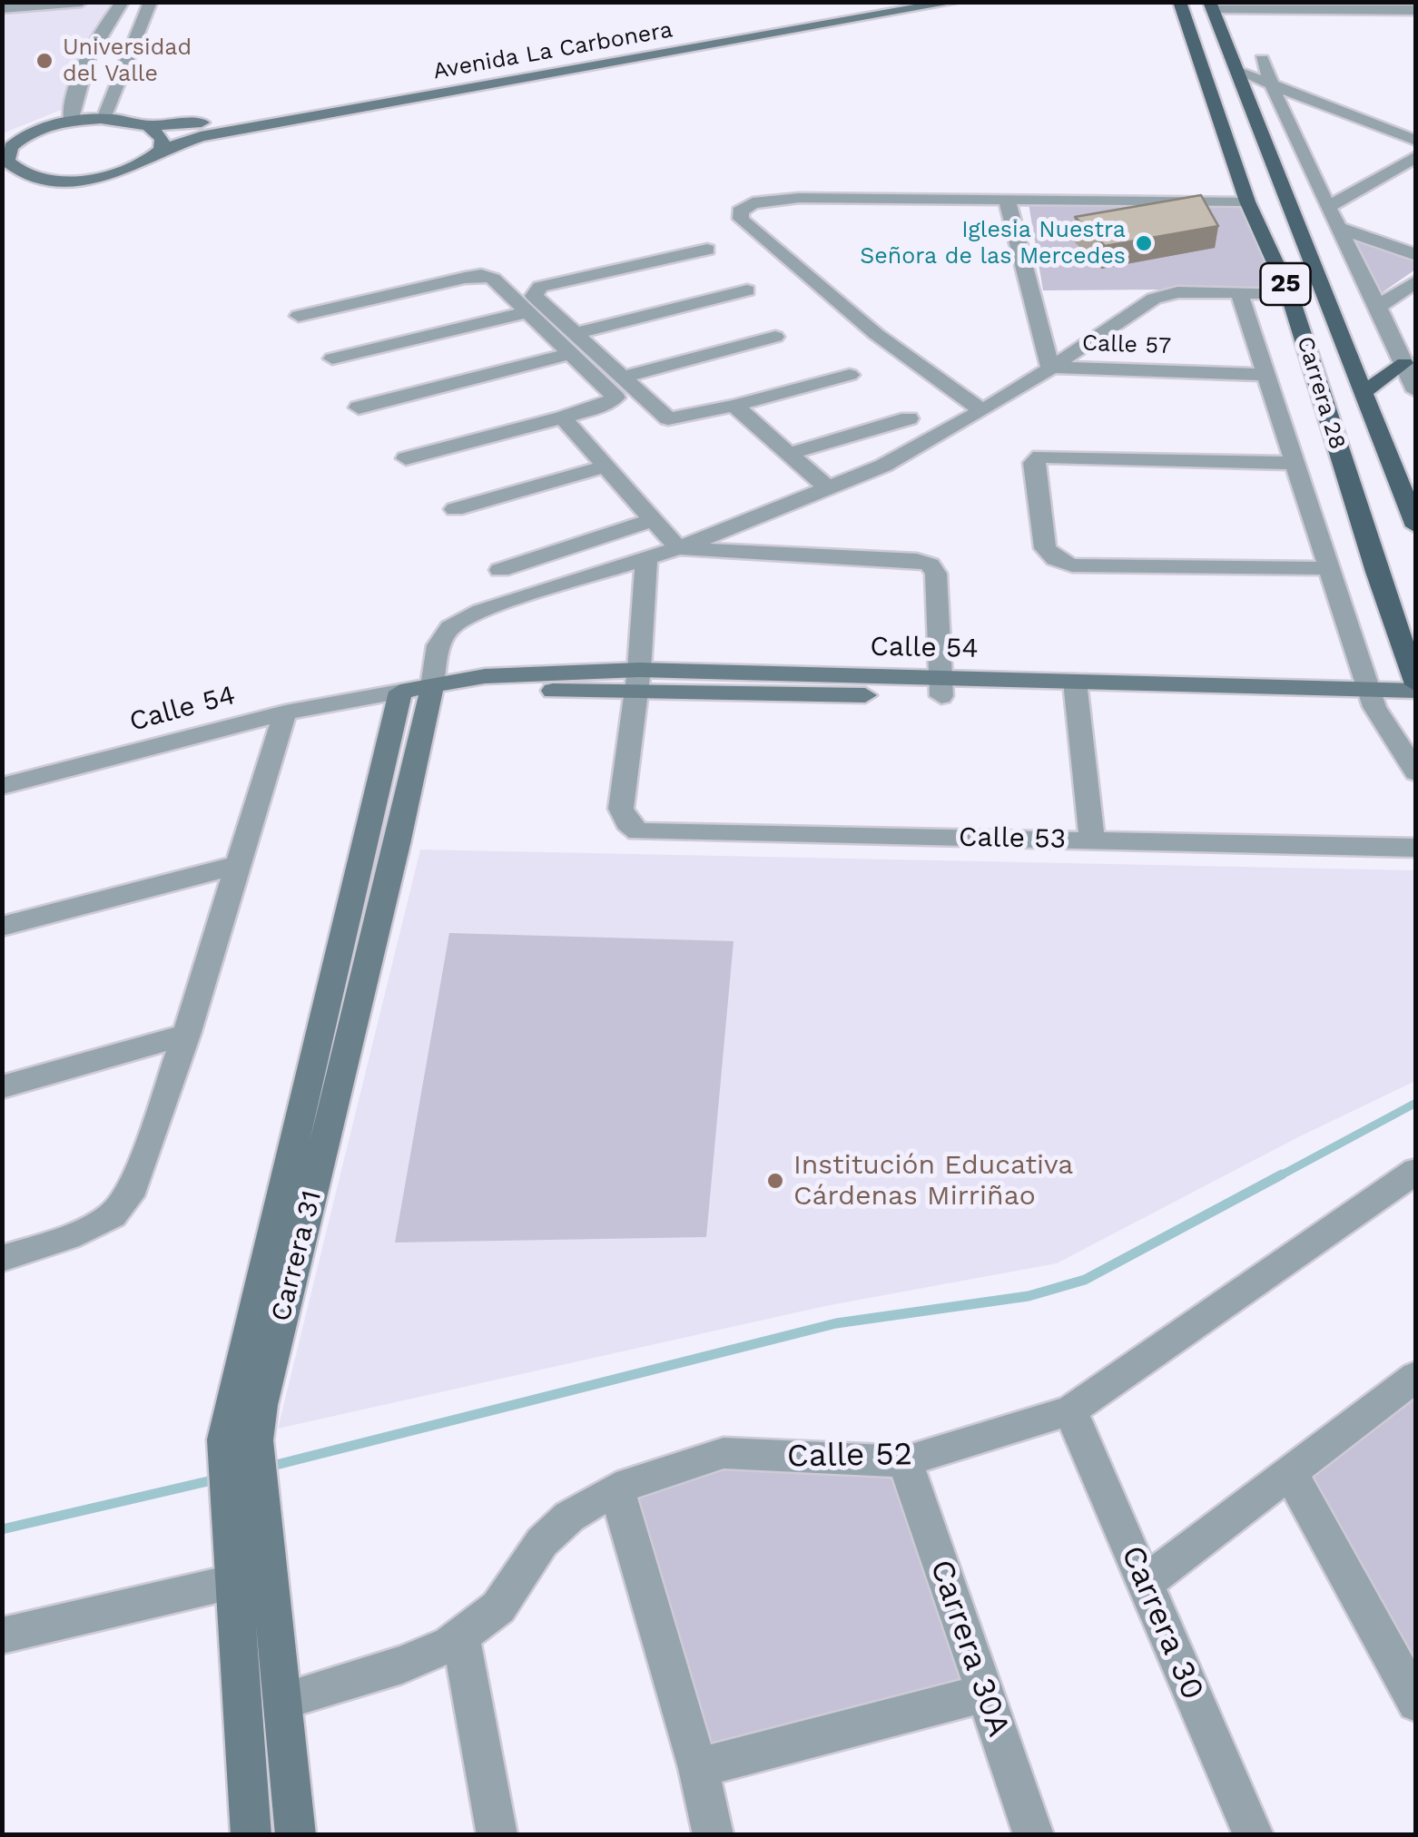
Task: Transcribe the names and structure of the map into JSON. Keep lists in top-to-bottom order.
{
  "streets": {
    "main road": ["25", "Carrera 28"],
    "street": [
      "Avenida La Carbonera",
      "Calle 57",
      "Calle 54",
      "Calle 53",
      "Carrera 31",
      "Calle 52",
      "Carrera 30",
      "Carrera 30A"
    ]
  },
  "crossings": [
    ["Calle 57", "Carrera 28"],
    ["Carrera 28", "Calle 54"],
    ["Calle 54", "Calle 53"],
    ["Calle 54", "Carrera 31"],
    ["Carrera 31", "Calle 52"],
    ["Calle 52", "Carrera 30"],
    ["Calle 52", "Carrera 30A"]
  ],
  "places": ["Universidad del Valle", "Iglesia Nuestra Señora de las Mercedes", "Institución Educativa Cárdenas Mirriñao"]
}
